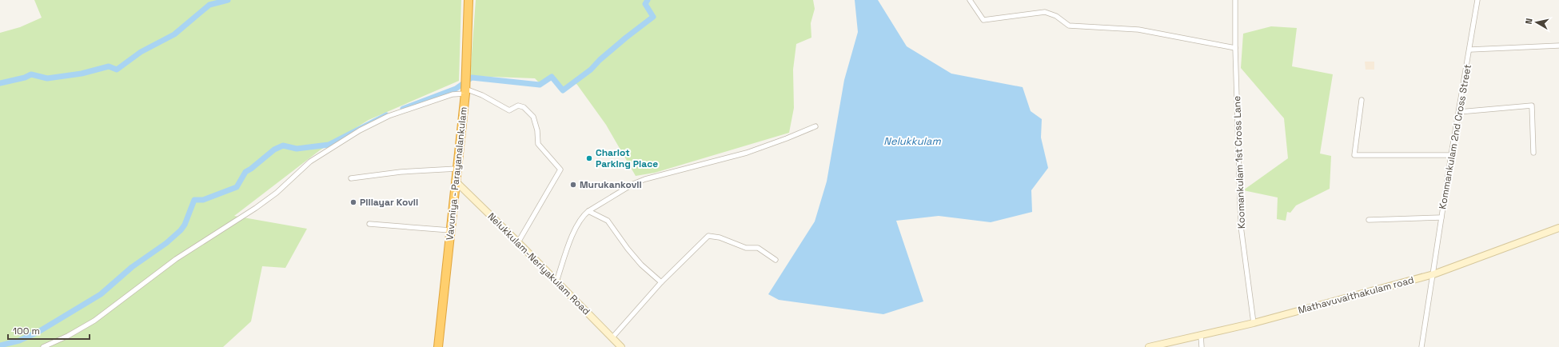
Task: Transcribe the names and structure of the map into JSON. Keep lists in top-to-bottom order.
{
  "streets": {
    "highway": ["Vavuniya - Parayanalankulam"],
    "street": [
      "Kommankulam 2nd Cross Street",
      "Koomankulam 1st Cross Lane",
      "Nelukkulam-Neriyakulam Road",
      "Mathavuvaithakulam road"
    ]
  },
  "crossings": [
    ["Kommankulam 2nd Cross Street", "Mathavuvaithakulam road"],
    ["Koomankulam 1st Cross Lane", "Mathavuvaithakulam road"],
    ["Vavuniya - Parayanalankulam", "Nelukkulam-Neriyakulam Road"]
  ],
  "water": ["Nelukkulam"],
  "places": ["Chariot Parking Place", "Murukankovil", "Pillayar Kovil"],
  "scale_bar": "100 m",
  "north": "left"
}
